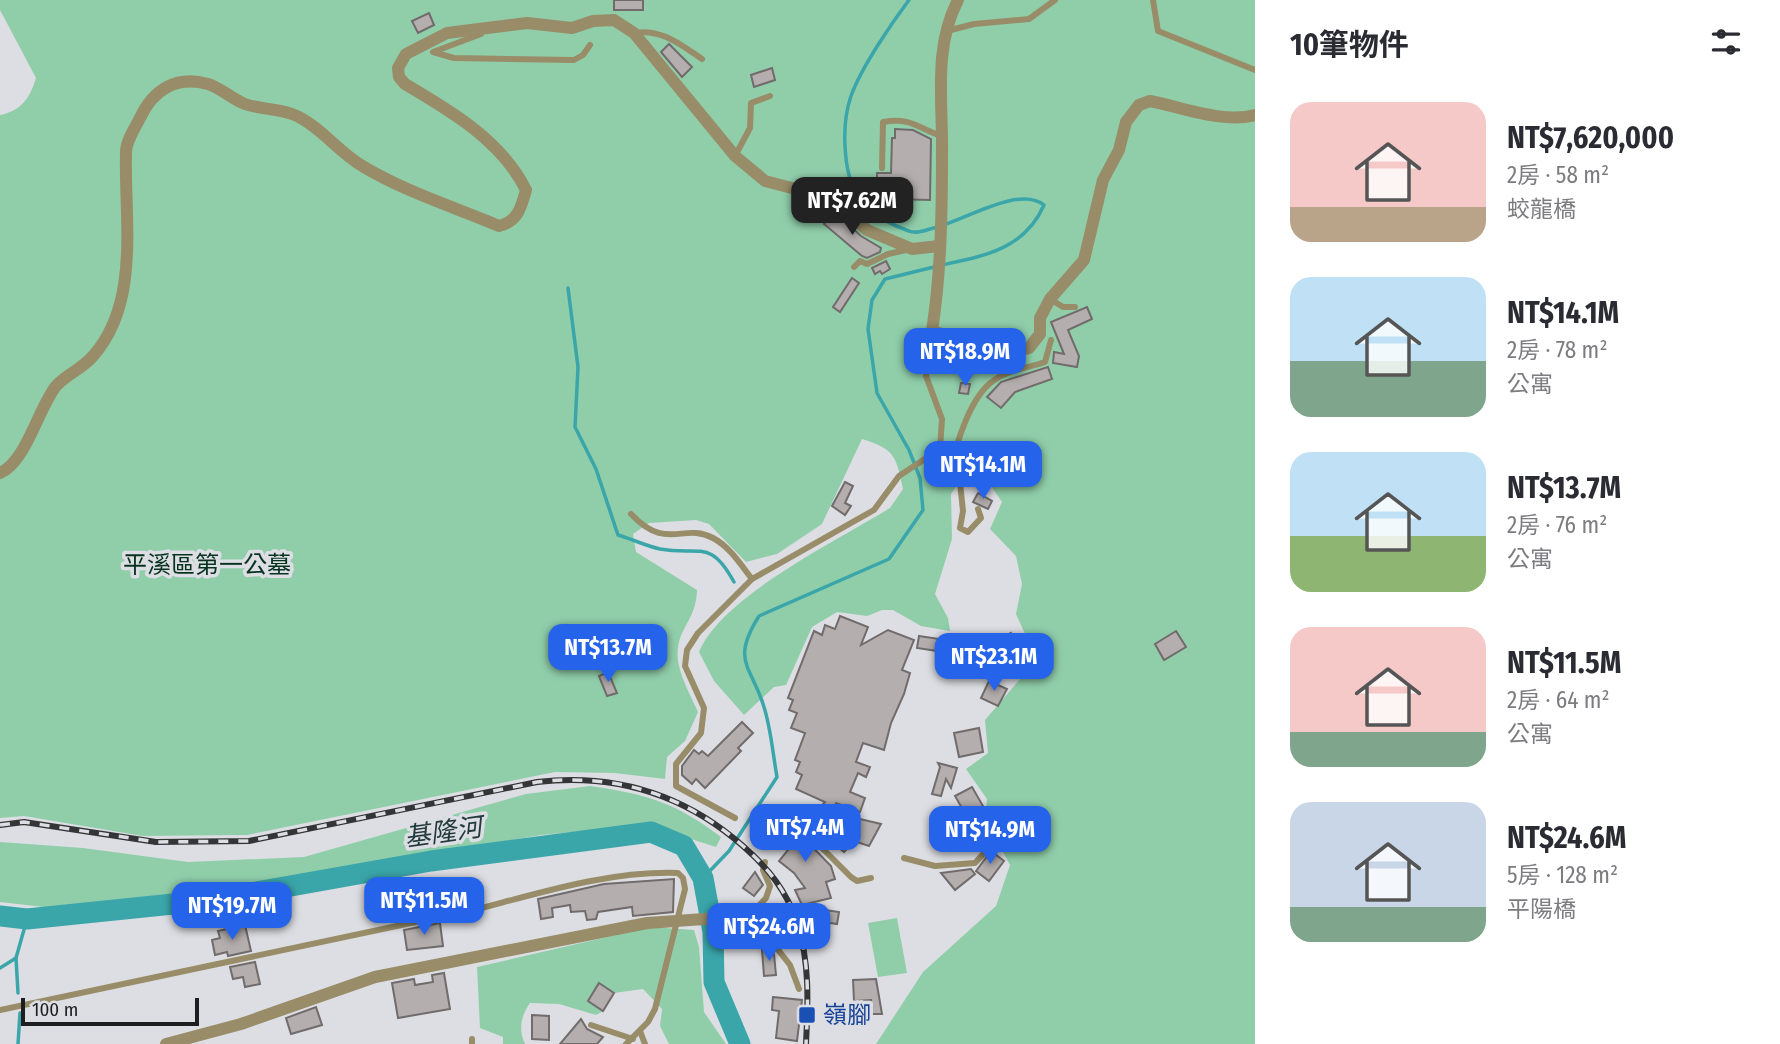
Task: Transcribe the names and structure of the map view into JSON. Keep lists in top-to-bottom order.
{
  "water": ["基隆河"],
  "parks": ["平溪區第一公墓"],
  "places": {
    "transit": ["嶺腳"]
  },
  "scale_bar": "100 m",
  "page": {
    "heading": "10筆物件",
    "list": [
      {
        "name": "NT$7,620,000",
        "note": "2房 · 58 m² · 蛟龍橋"
      },
      {
        "name": "NT$14.1M",
        "note": "2房 · 78 m² · 公寓"
      },
      {
        "name": "NT$13.7M",
        "note": "2房 · 76 m² · 公寓"
      },
      {
        "name": "NT$11.5M",
        "note": "2房 · 64 m² · 公寓"
      },
      {
        "name": "NT$24.6M",
        "note": "5房 · 128 m² · 平陽橋"
      }
    ],
    "price": [
      "NT$7.62M",
      "NT$18.9M",
      "NT$14.1M",
      "NT$13.7M",
      "NT$23.1M",
      "NT$7.4M",
      "NT$14.9M",
      "NT$11.5M",
      "NT$19.7M",
      "NT$24.6M"
    ],
    "scale": "100 m"
  }
}
